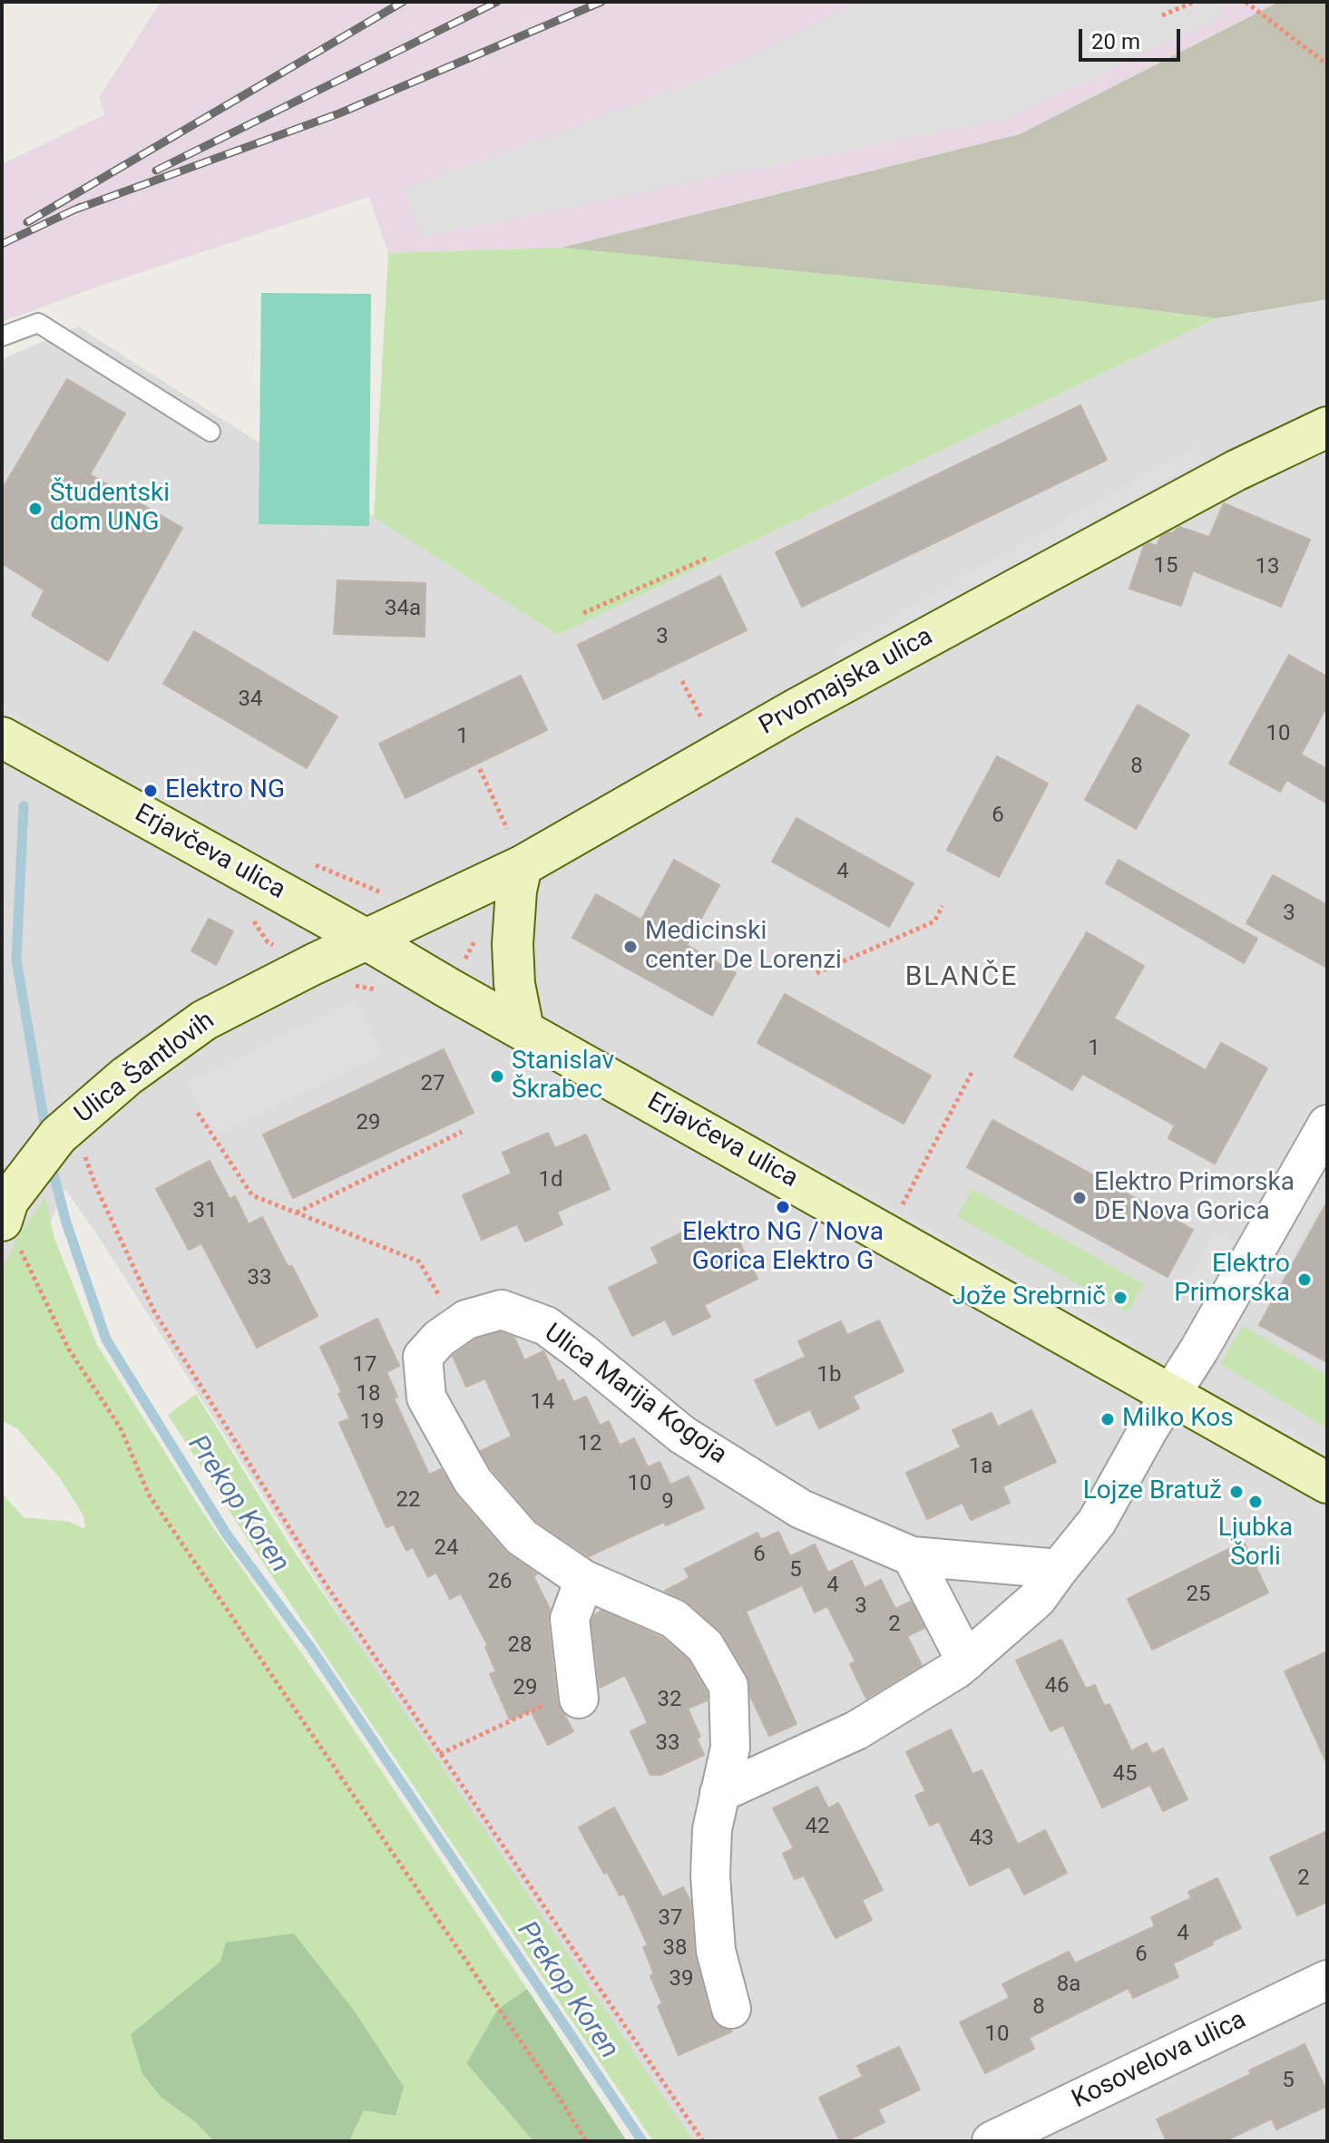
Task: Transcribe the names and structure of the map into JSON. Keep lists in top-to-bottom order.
{
  "streets": {
    "street": [
      "Prvomajska ulica",
      "Erjavčeva ulica",
      "Ulica Šantlovih",
      "Ulica Marija Kogoja",
      "Kosovelova ulica"
    ]
  },
  "crossings": [
    ["Prvomajska ulica", "Erjavčeva ulica"],
    ["Prvomajska ulica", "Ulica Šantlovih"],
    ["Erjavčeva ulica", "Ulica Šantlovih"]
  ],
  "districts": ["BLANČE"],
  "water": ["Prekop Koren"],
  "places": [
    "Študentski dom UNG",
    "Elektro NG",
    "Medicinski center De Lorenzi",
    "Stanislav Škrabec",
    "Elektro Primorska DE Nova Gorica",
    "Elektro NG / Nova Gorica Elektro G",
    "Elektro Primorska",
    "Jože Srebrnič",
    "Milko Kos",
    "Lojze Bratuž",
    "Ljubka Šorli"
  ],
  "house_numbers": [
    "15",
    "13",
    "34a",
    "3",
    "34",
    "10",
    "1",
    "8",
    "6",
    "4",
    "3",
    "1",
    "27",
    "29",
    "1d",
    "31",
    "33",
    "17",
    "1b",
    "18",
    "14",
    "19",
    "12",
    "1a",
    "10",
    "22",
    "9",
    "24",
    "6",
    "5",
    "26",
    "4",
    "25",
    "3",
    "2",
    "28",
    "46",
    "29",
    "32",
    "33",
    "45",
    "42",
    "43",
    "2",
    "37",
    "4",
    "38",
    "6",
    "39",
    "8a",
    "8",
    "10",
    "5"
  ],
  "scale_bar": "20 m"
}
